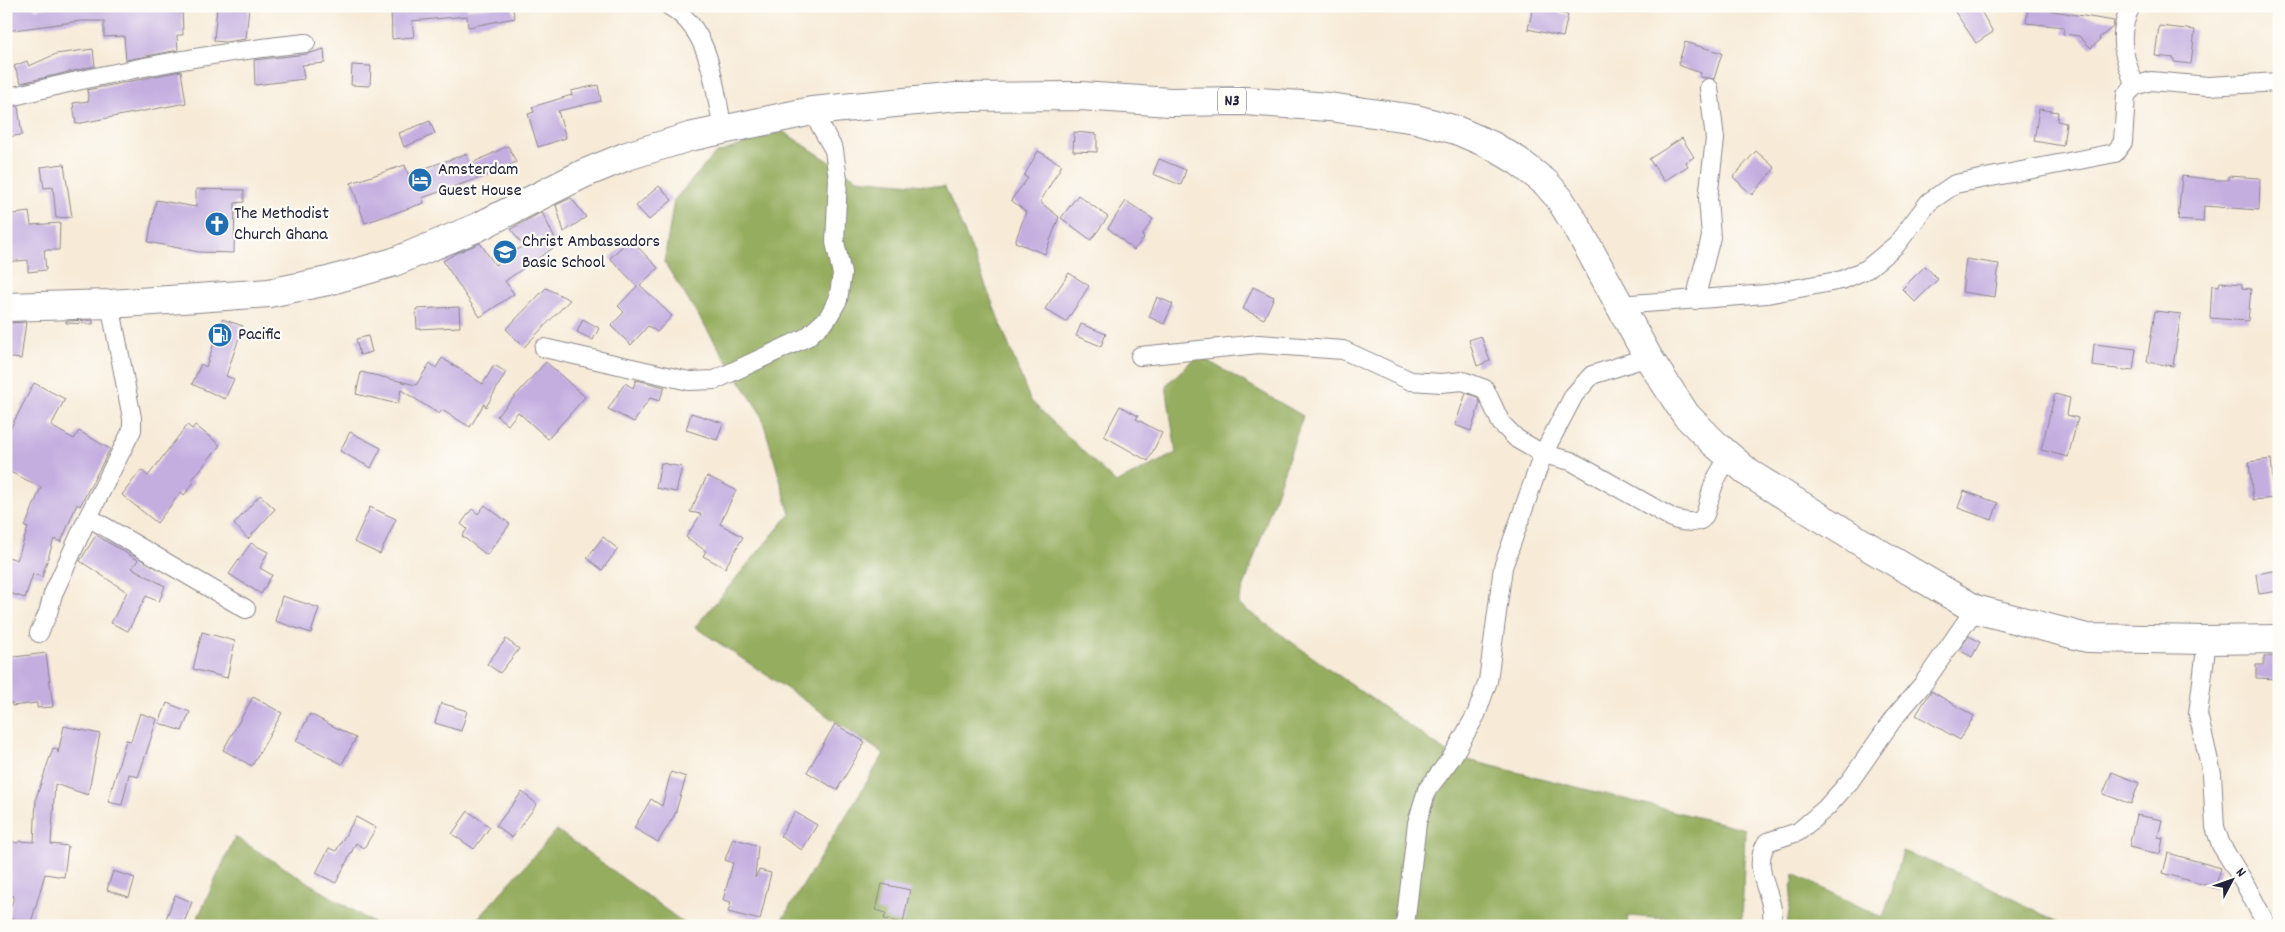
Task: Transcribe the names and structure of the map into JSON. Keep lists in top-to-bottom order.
{
  "streets": {
    "main road": ["N3"]
  },
  "places": {
    "hotel": ["Amsterdam Guest House"],
    "church": ["The Methodist Church Ghana"],
    "school or university": ["Christ Ambassadors Basic School"],
    "fuel station": ["Pacific"]
  },
  "north": "top right"
}
